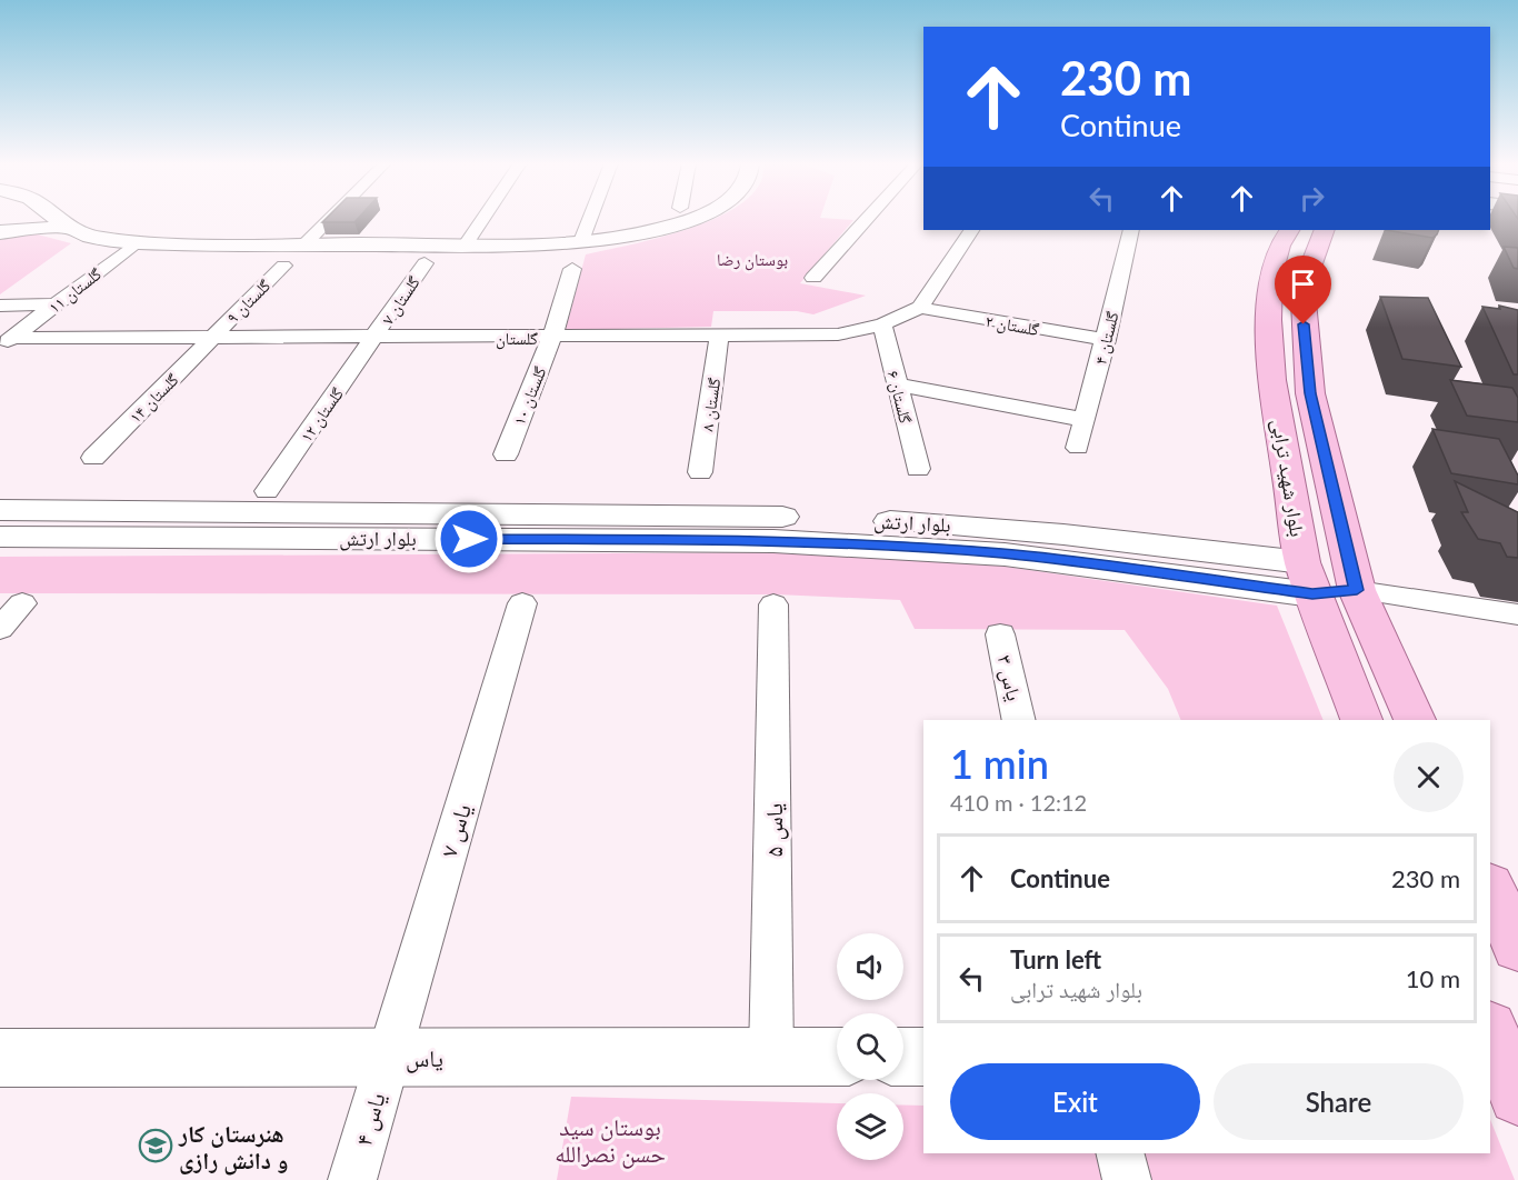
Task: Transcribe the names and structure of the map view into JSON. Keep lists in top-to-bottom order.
{
  "streets": {
    "main road": ["بلوار شهید ترابی"],
    "street": [
      "گلستان ۱۱",
      "گلستان ۷",
      "گلستان ۹",
      "گلستان ۲",
      "گلستان",
      "گلستان ۴",
      "گلستان ۱۰",
      "گلستان ۶",
      "گلستان ۱۴",
      "گلستان ۸",
      "گلستان ۱۲",
      "بلوار ارتش",
      "یاس ۳",
      "یاس ۷",
      "یاس ۵",
      "یاس",
      "یاس ۴"
    ]
  },
  "crossings": [
    ["گلستان ۱۱", "گلستان"],
    ["گلستان ۷", "گلستان"],
    ["گلستان ۷", "گلستان ۱۲"],
    ["گلستان ۹", "گلستان"],
    ["گلستان ۹", "گلستان ۱۴"],
    ["گلستان ۲", "گلستان"],
    ["گلستان ۲", "گلستان ۴"],
    ["گلستان", "گلستان ۱۰"],
    ["گلستان", "گلستان ۶"],
    ["گلستان", "گلستان ۱۴"],
    ["گلستان", "گلستان ۸"],
    ["گلستان", "گلستان ۱۲"],
    ["گلستان ۱۲", "بلوار ارتش"],
    ["بلوار شهید ترابی", "بلوار ارتش"],
    ["یاس ۷", "یاس"],
    ["یاس ۷", "یاس ۴"],
    ["یاس ۵", "یاس"],
    ["یاس", "یاس ۴"]
  ],
  "parks": ["بوستان رضا", "بوستان سید حسن نصرالله"],
  "places": {
    "school or university": ["هنرستان کار و دانش رازی"]
  },
  "page": {
    "turn": ["230 m", "Continue"],
    "heading": ["1 min", "410 m · 12:12"],
    "list": [
      {
        "name": "Continue",
        "value": "230 m"
      },
      {
        "name": "Turn left",
        "note": "بلوار شهید ترابی",
        "value": "10 m"
      }
    ],
    "buttons": ["Exit", "Share"]
  }
}
